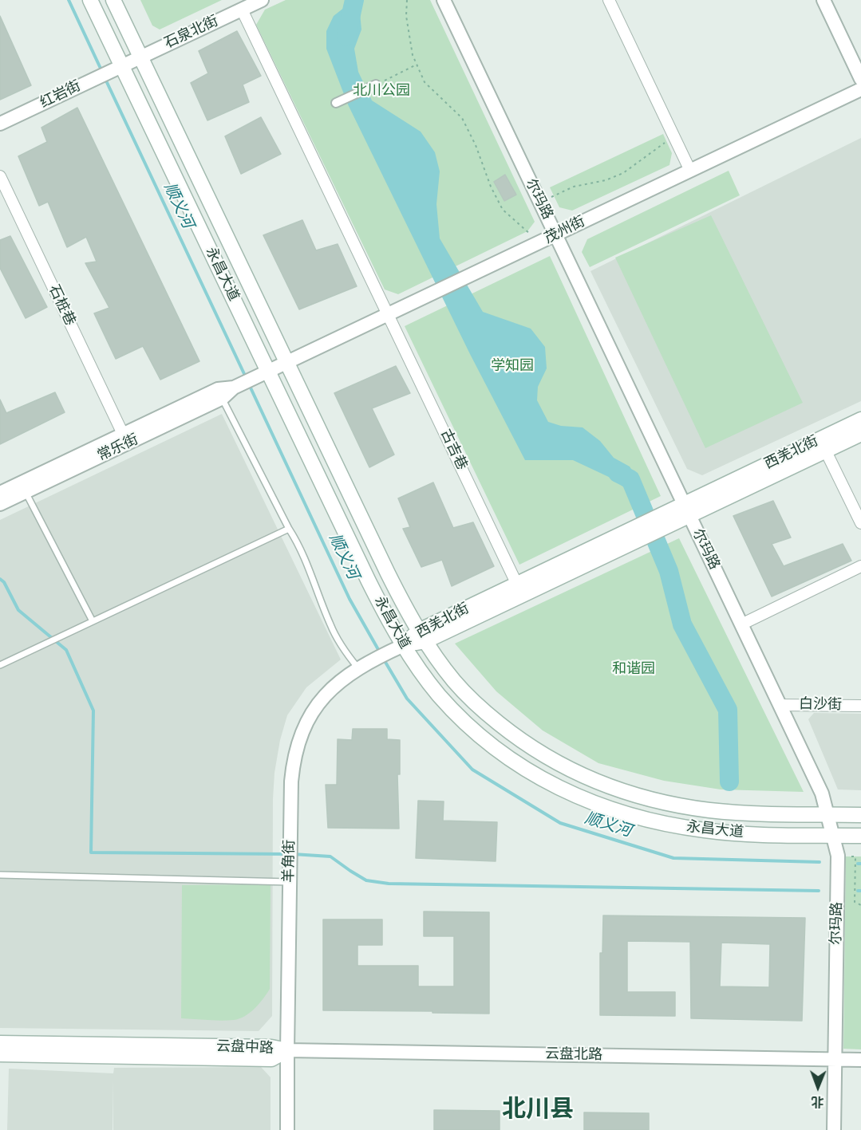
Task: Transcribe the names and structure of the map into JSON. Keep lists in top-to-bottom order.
{
  "streets": {
    "main road": ["永昌大道", "西羌北街", "云盘中路"],
    "street": [
      "石泉北街",
      "红岩街",
      "尔玛路",
      "茂州街",
      "石桩巷",
      "常乐街",
      "古吉巷",
      "白沙街",
      "羊角街",
      "云盘北路"
    ]
  },
  "crossings": [
    ["石泉北街", "红岩街"],
    ["石泉北街", "永昌大道"],
    ["石泉北街", "古吉巷"],
    ["红岩街", "永昌大道"],
    ["尔玛路", "茂州街"],
    ["尔玛路", "永昌大道"],
    ["尔玛路", "西羌北街"],
    ["尔玛路", "白沙街"],
    ["尔玛路", "云盘北路"],
    ["茂州街", "永昌大道"],
    ["茂州街", "常乐街"],
    ["茂州街", "古吉巷"],
    ["永昌大道", "常乐街"],
    ["永昌大道", "西羌北街"],
    ["永昌大道", "羊角街"],
    ["石桩巷", "常乐街"],
    ["古吉巷", "西羌北街"],
    ["西羌北街", "羊角街"],
    ["羊角街", "云盘中路"],
    ["羊角街", "云盘北路"],
    ["云盘中路", "云盘北路"]
  ],
  "districts": ["北川县"],
  "water": ["顺义河"],
  "parks": ["北川公园", "学知园", "和谐园"],
  "north": "bottom"
}
